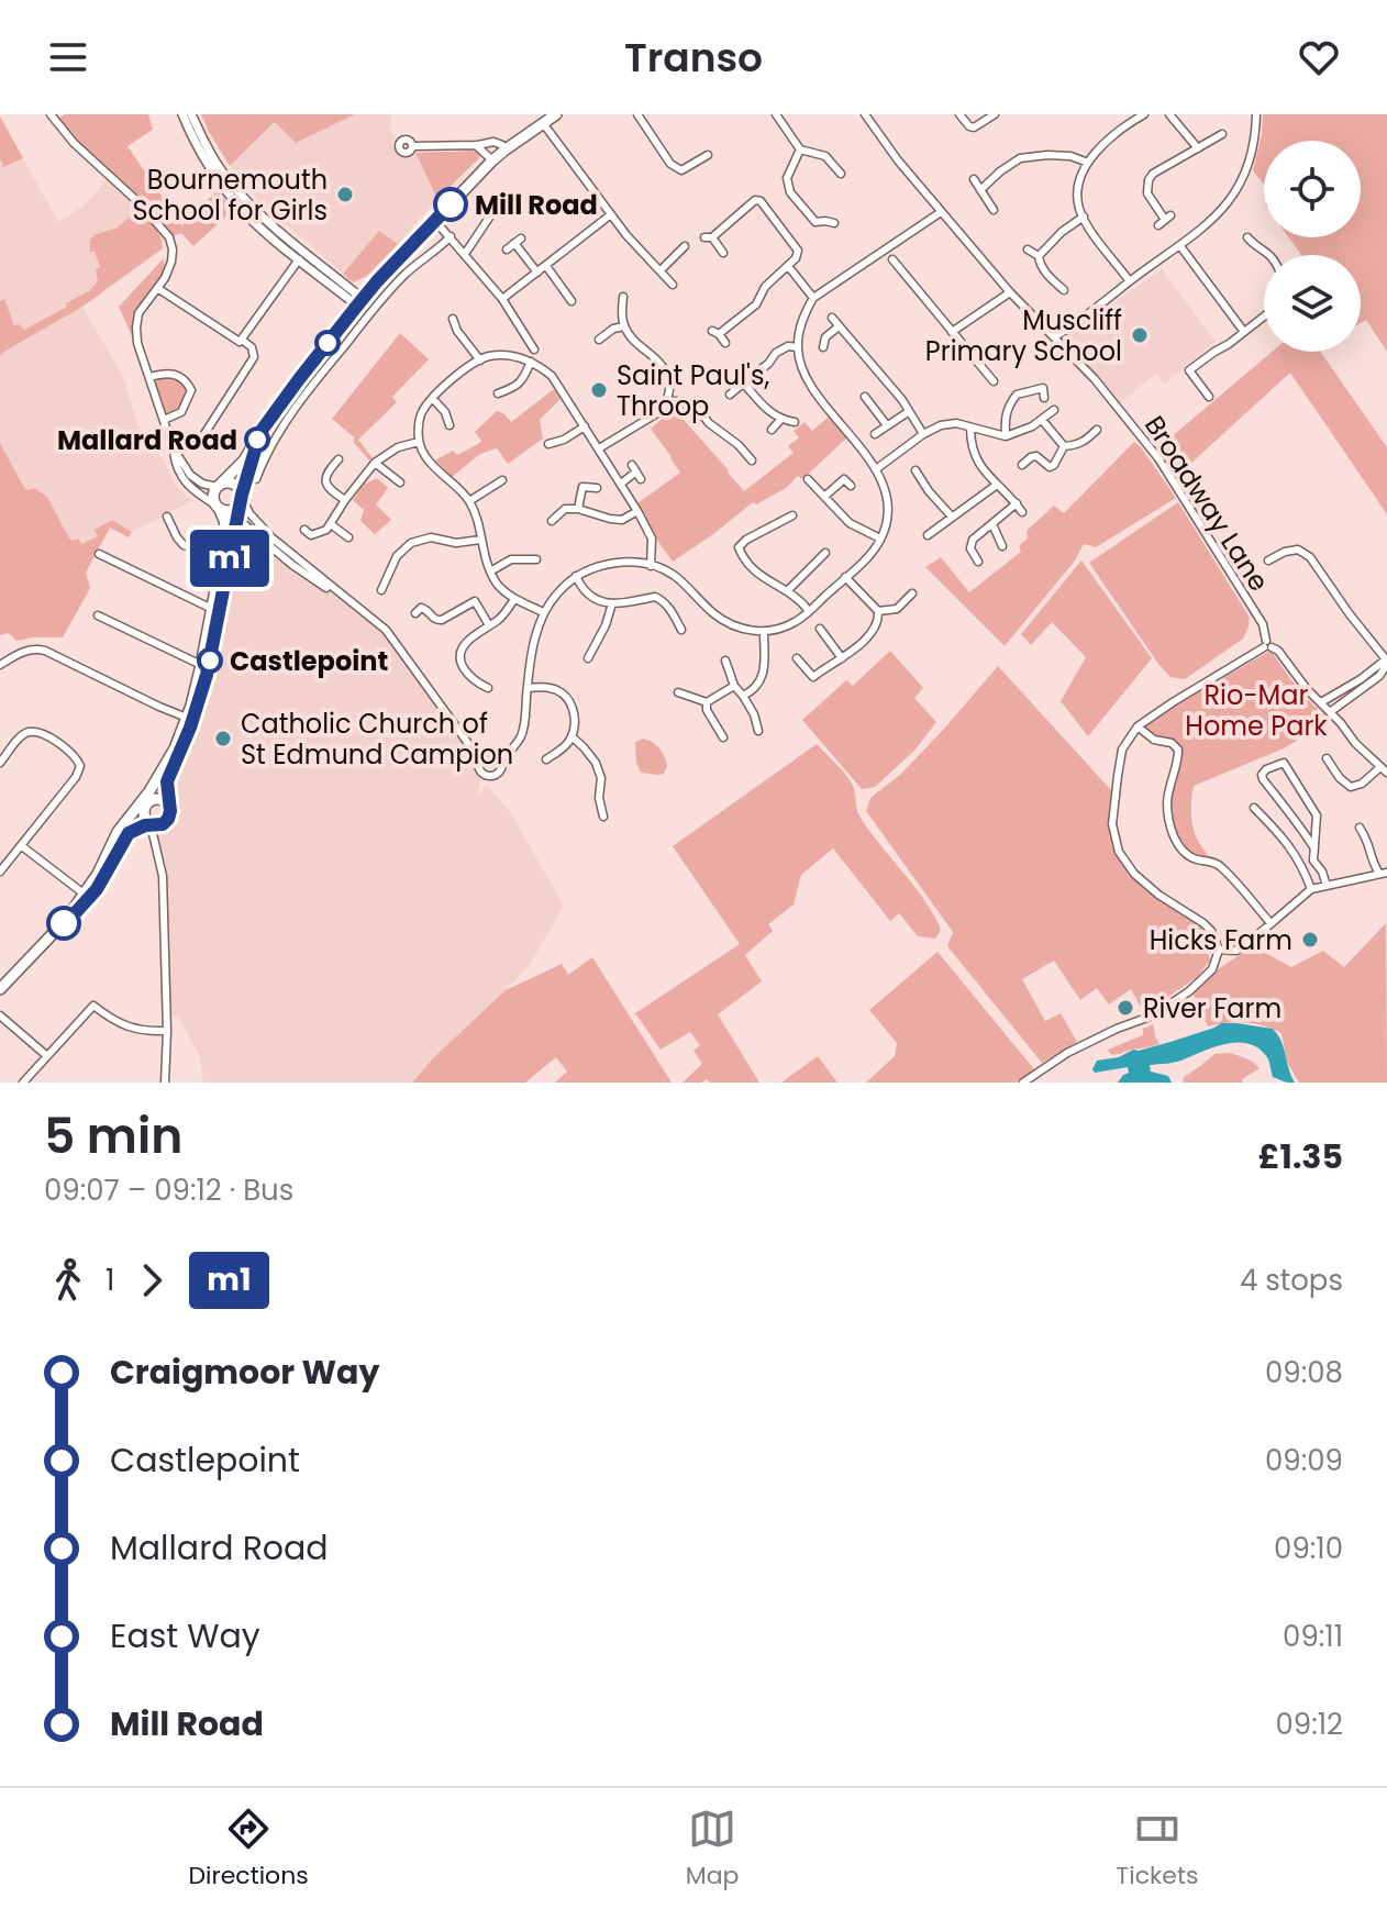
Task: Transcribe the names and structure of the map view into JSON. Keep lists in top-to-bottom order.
{
  "streets": {
    "street": ["Broadway Lane"]
  },
  "parks": ["Rio-Mar Home Park"],
  "places": [
    "Bournemouth School for Girls",
    "Mill Road",
    "Muscliff Primary School",
    "Saint Paul's, Throop",
    "Mallard Road",
    "Castlepoint",
    "Catholic Church of St Edmund Campion",
    "Hicks Farm",
    "River Farm"
  ],
  "lines": ["bus line m1"],
  "page": {
    "header": "Transo",
    "on_map": "m1",
    "heading": ["5 min", "09:07 – 09:12 · Bus", "£1.35"],
    "legs": ["1", "m1", "4 stops"],
    "list": [
      {
        "name": "Craigmoor Way",
        "value": "09:08"
      },
      {
        "name": "Castlepoint",
        "value": "09:09"
      },
      {
        "name": "Mallard Road",
        "value": "09:10"
      },
      {
        "name": "East Way",
        "value": "09:11"
      },
      {
        "name": "Mill Road",
        "value": "09:12"
      }
    ],
    "tabs": ["Directions", "Map", "Tickets"]
  }
}
